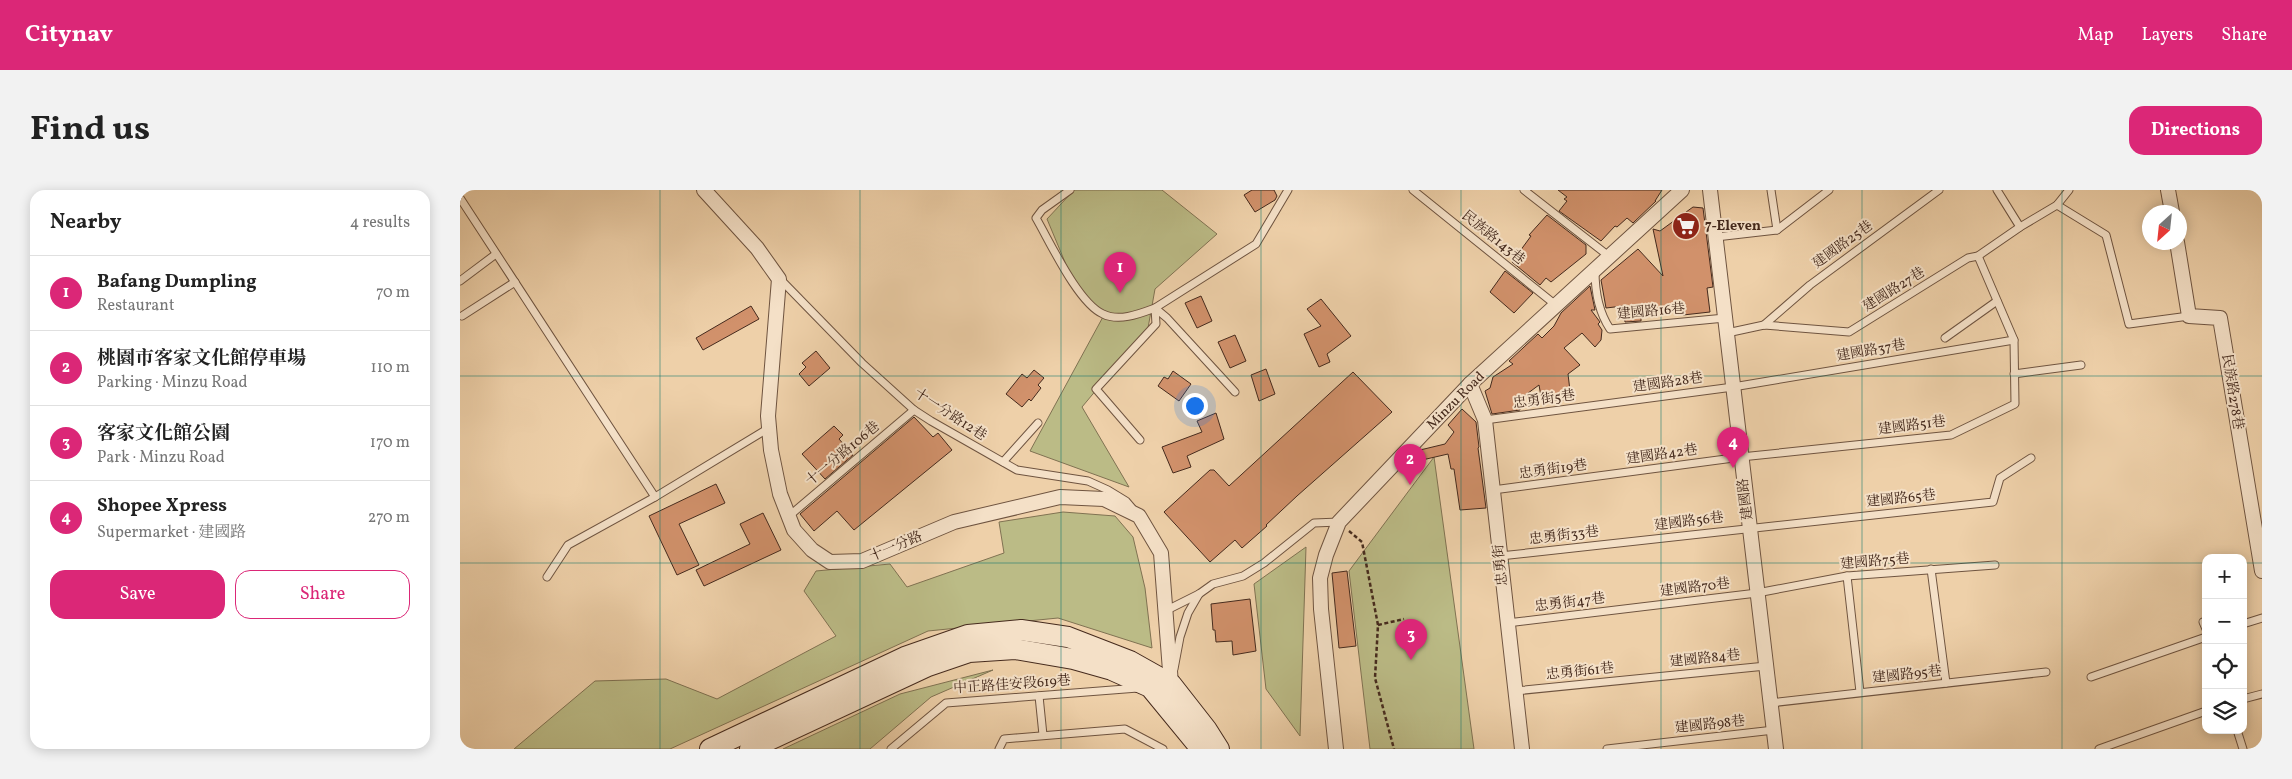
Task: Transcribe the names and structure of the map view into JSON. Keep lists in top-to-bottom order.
{
  "streets": {
    "street": [
      "民族路278巷",
      "Minzu Road",
      "建國路",
      "十一分路",
      "忠勇街"
    ],
    "lane": [
      "民族路143巷",
      "建國路25巷",
      "建國路27巷",
      "建國路16巷",
      "建國路37巷",
      "建國路28巷",
      "忠勇街5巷",
      "十一分路12巷",
      "建國路51巷",
      "十一分路106巷",
      "建國路42巷",
      "忠勇街19巷",
      "建國路65巷",
      "建國路56巷",
      "忠勇街33巷",
      "建國路75巷",
      "建國路70巷",
      "忠勇街47巷",
      "建國路84巷",
      "忠勇街61巷",
      "建國路95巷",
      "中正路佳安段619巷",
      "建國路98巷"
    ]
  },
  "crossings": [
    ["民族路143巷", "Minzu Road"],
    ["建國路25巷", "建國路27巷"],
    ["建國路27巷", "建國路"],
    ["建國路16巷", "Minzu Road"],
    ["建國路16巷", "建國路"],
    ["建國路37巷", "建國路28巷"],
    ["建國路37巷", "建國路51巷"],
    ["建國路37巷", "建國路"],
    ["建國路28巷", "忠勇街5巷"],
    ["建國路28巷", "建國路"],
    ["忠勇街5巷", "忠勇街"],
    ["Minzu Road", "忠勇街"],
    ["十一分路12巷", "十一分路106巷"],
    ["十一分路12巷", "十一分路"],
    ["建國路51巷", "建國路42巷"],
    ["建國路51巷", "建國路"],
    ["十一分路106巷", "十一分路"],
    ["建國路42巷", "忠勇街19巷"],
    ["建國路42巷", "建國路"],
    ["忠勇街19巷", "忠勇街"],
    ["建國路", "建國路65巷"],
    ["建國路", "建國路56巷"],
    ["建國路", "建國路75巷"],
    ["建國路", "建國路70巷"],
    ["建國路", "建國路84巷"],
    ["建國路", "建國路95巷"],
    ["建國路", "建國路98巷"],
    ["建國路65巷", "建國路56巷"],
    ["建國路56巷", "忠勇街33巷"],
    ["忠勇街33巷", "忠勇街"],
    ["建國路75巷", "建國路70巷"],
    ["忠勇街", "忠勇街47巷"],
    ["忠勇街", "忠勇街61巷"],
    ["建國路70巷", "忠勇街47巷"],
    ["建國路84巷", "忠勇街61巷"]
  ],
  "places": {
    "supermarket": ["7-Eleven"]
  },
  "north": "bottom left",
  "page": {
    "header": "Citynav",
    "nav": ["Map", "Layers", "Share"],
    "title": "Find us",
    "buttons": [
      "Directions",
      ["Save", "Share"]
    ],
    "heading": ["Nearby", "4 results"],
    "pins": [
      "1",
      "4",
      "2",
      "3"
    ],
    "list": [
      {
        "mark": "1",
        "name": "Bafang Dumpling",
        "note": "Restaurant",
        "value": "70 m"
      },
      {
        "mark": "2",
        "name": "桃園市客家文化館停車場",
        "note": "Parking · Minzu Road",
        "value": "110 m"
      },
      {
        "mark": "3",
        "name": "客家文化館公園",
        "note": "Park · Minzu Road",
        "value": "170 m"
      },
      {
        "mark": "4",
        "name": "Shopee Xpress",
        "note": "Supermarket · 建國路",
        "value": "270 m"
      }
    ],
    "map_buttons": ["+", "−"]
  }
}
